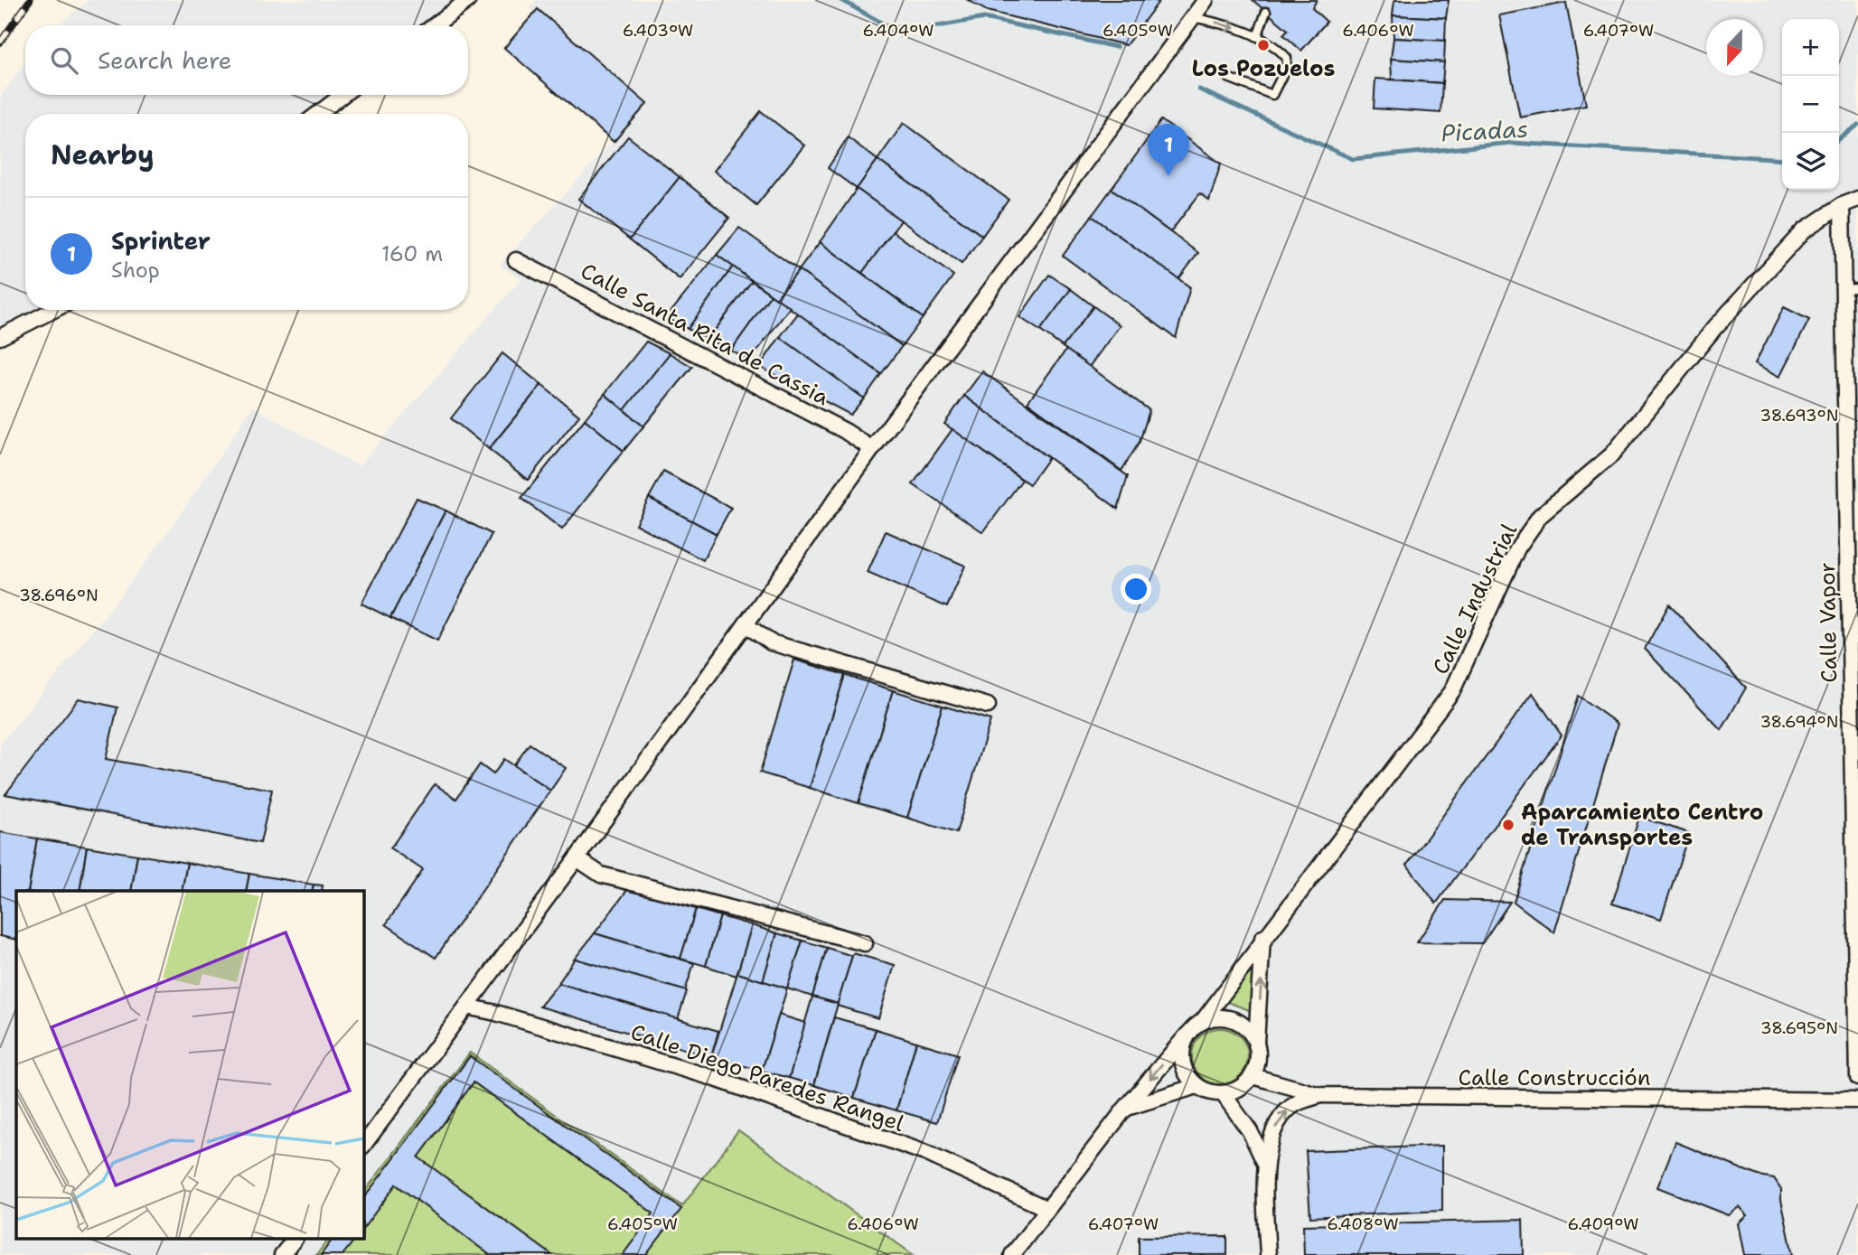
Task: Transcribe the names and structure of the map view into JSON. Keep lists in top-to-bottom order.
{
  "streets": {
    "street": [
      "Calle Santa Rita de Cassia",
      "Calle Industrial",
      "Calle Vapor",
      "Calle Diego Paredes Rangel",
      "Calle Construcción"
    ]
  },
  "crossings": [
    ["Calle Industrial", "Calle Vapor"],
    ["Calle Industrial", "Calle Construcción"]
  ],
  "water": ["Picadas"],
  "places": ["Los Pozuelos", "Aparcamiento Centro de Transportes"],
  "north": "bottom",
  "page": {
    "map_buttons": ["+", "−"],
    "search": "Search here",
    "heading": "Nearby",
    "pins": "1",
    "list": [
      {
        "mark": "1",
        "name": "Sprinter",
        "note": "Shop",
        "value": "160 m"
      }
    ]
  },
  "coordinates": [
    "6.403°W",
    "6.404°W",
    "6.405°W",
    "6.406°W",
    "6.407°W",
    "38.693°N",
    "38.696°N",
    "38.694°N",
    "38.695°N",
    "6.408°W",
    "6.409°W"
  ]
}
